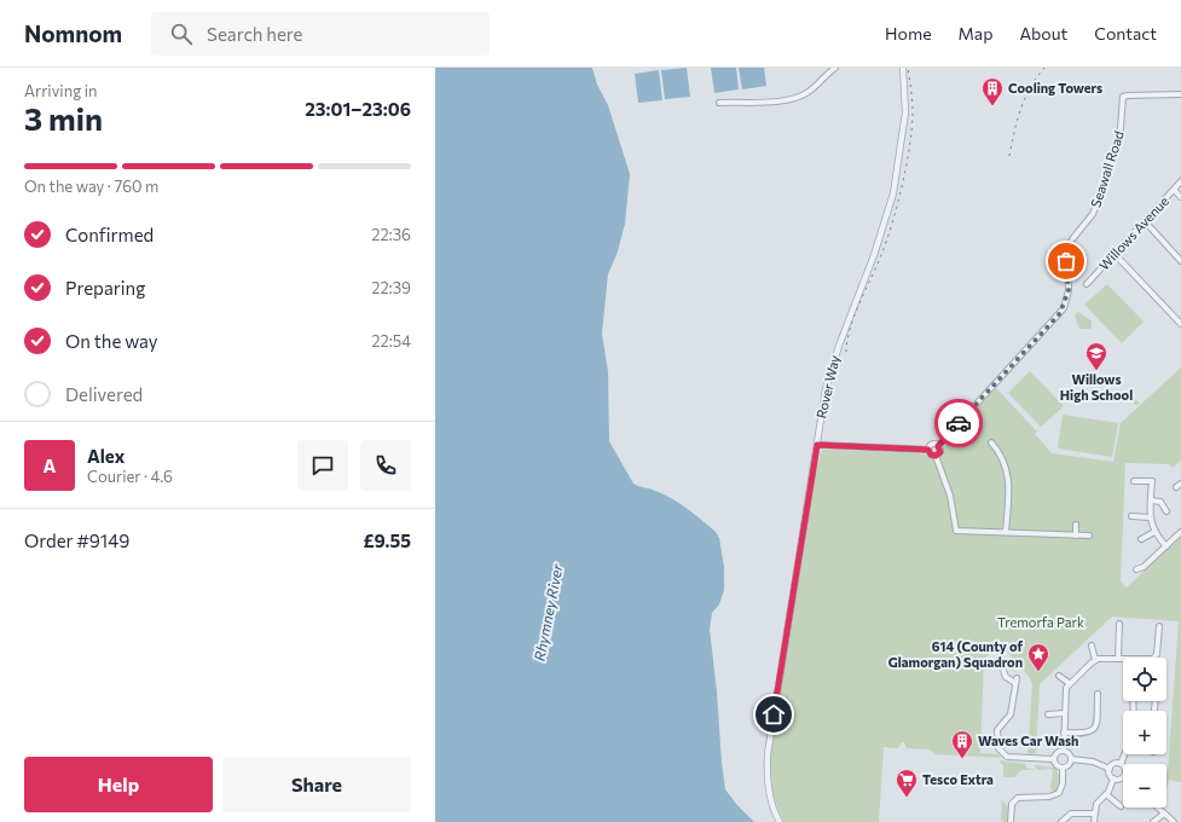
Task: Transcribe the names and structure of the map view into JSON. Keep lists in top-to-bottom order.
{
  "streets": {
    "street": ["Seawall Road", "Willows Avenue", "Rover Way"]
  },
  "water": ["Rhymney River"],
  "parks": ["Tremorfa Park"],
  "places": {
    "building": ["Cooling Towers", "Waves Car Wash"],
    "school or university": ["Willows High School"],
    "place": ["614 (County of Glamorgan) Squadron"],
    "supermarket": ["Tesco Extra"]
  },
  "page": {
    "header": "Nomnom",
    "search": "Search here",
    "nav": [
      "Home",
      "Map",
      "About",
      "Contact"
    ],
    "heading": ["3 min", "Arriving in", "23:01–23:06"],
    "panel": [
      "Alex",
      "Courier · 4.6",
      "Order #9149",
      "£9.55"
    ],
    "bar": "On the way · 760 m",
    "list": [
      ["Confirmed", "22:36"],
      ["Preparing", "22:39"],
      ["On the way", "22:54"],
      "Delivered"
    ],
    "round": "A",
    "map_buttons": ["+", "−"],
    "buttons": ["Help", "Share"]
  }
}
